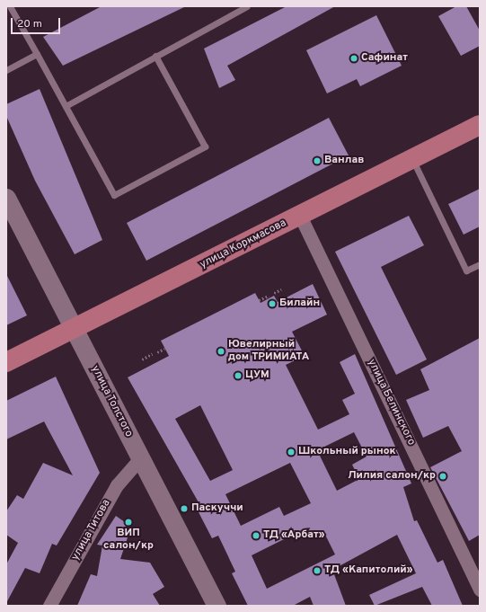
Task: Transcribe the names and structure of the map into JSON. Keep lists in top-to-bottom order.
{
  "streets": {
    "main road": ["улица Коркмасова", "улица Толстого"],
    "street": ["улица Белинского", "улица Титова"]
  },
  "crossings": [
    ["улица Коркмасова", "улица Толстого"],
    ["улица Коркмасова", "улица Белинского"],
    ["улица Толстого", "улица Титова"]
  ],
  "places": [
    "Сафинат",
    "Ванлав",
    "Билайн",
    "Ювелирный дом ТРИМИАТА",
    "ЦУМ",
    "Школьный рынок",
    "Лилия салон/кр",
    "Паскуччи",
    "ВИП салон/кр",
    "ТД «Арбат»",
    "ТД «Капитолий»"
  ],
  "scale_bar": "20 m"
}
